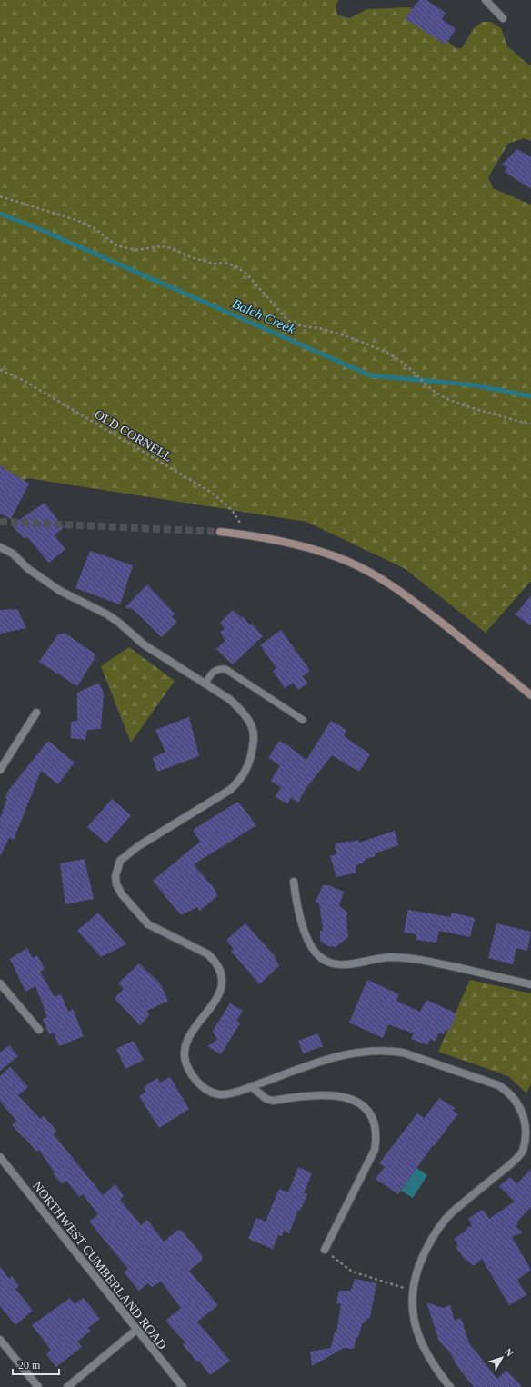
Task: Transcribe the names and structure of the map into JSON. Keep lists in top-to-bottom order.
{
  "streets": {
    "street": ["NORTHWEST CUMBERLAND ROAD"],
    "path": ["OLD CORNELL"]
  },
  "water": ["Balch Creek"],
  "scale_bar": "20 m",
  "north": "top right"
}
